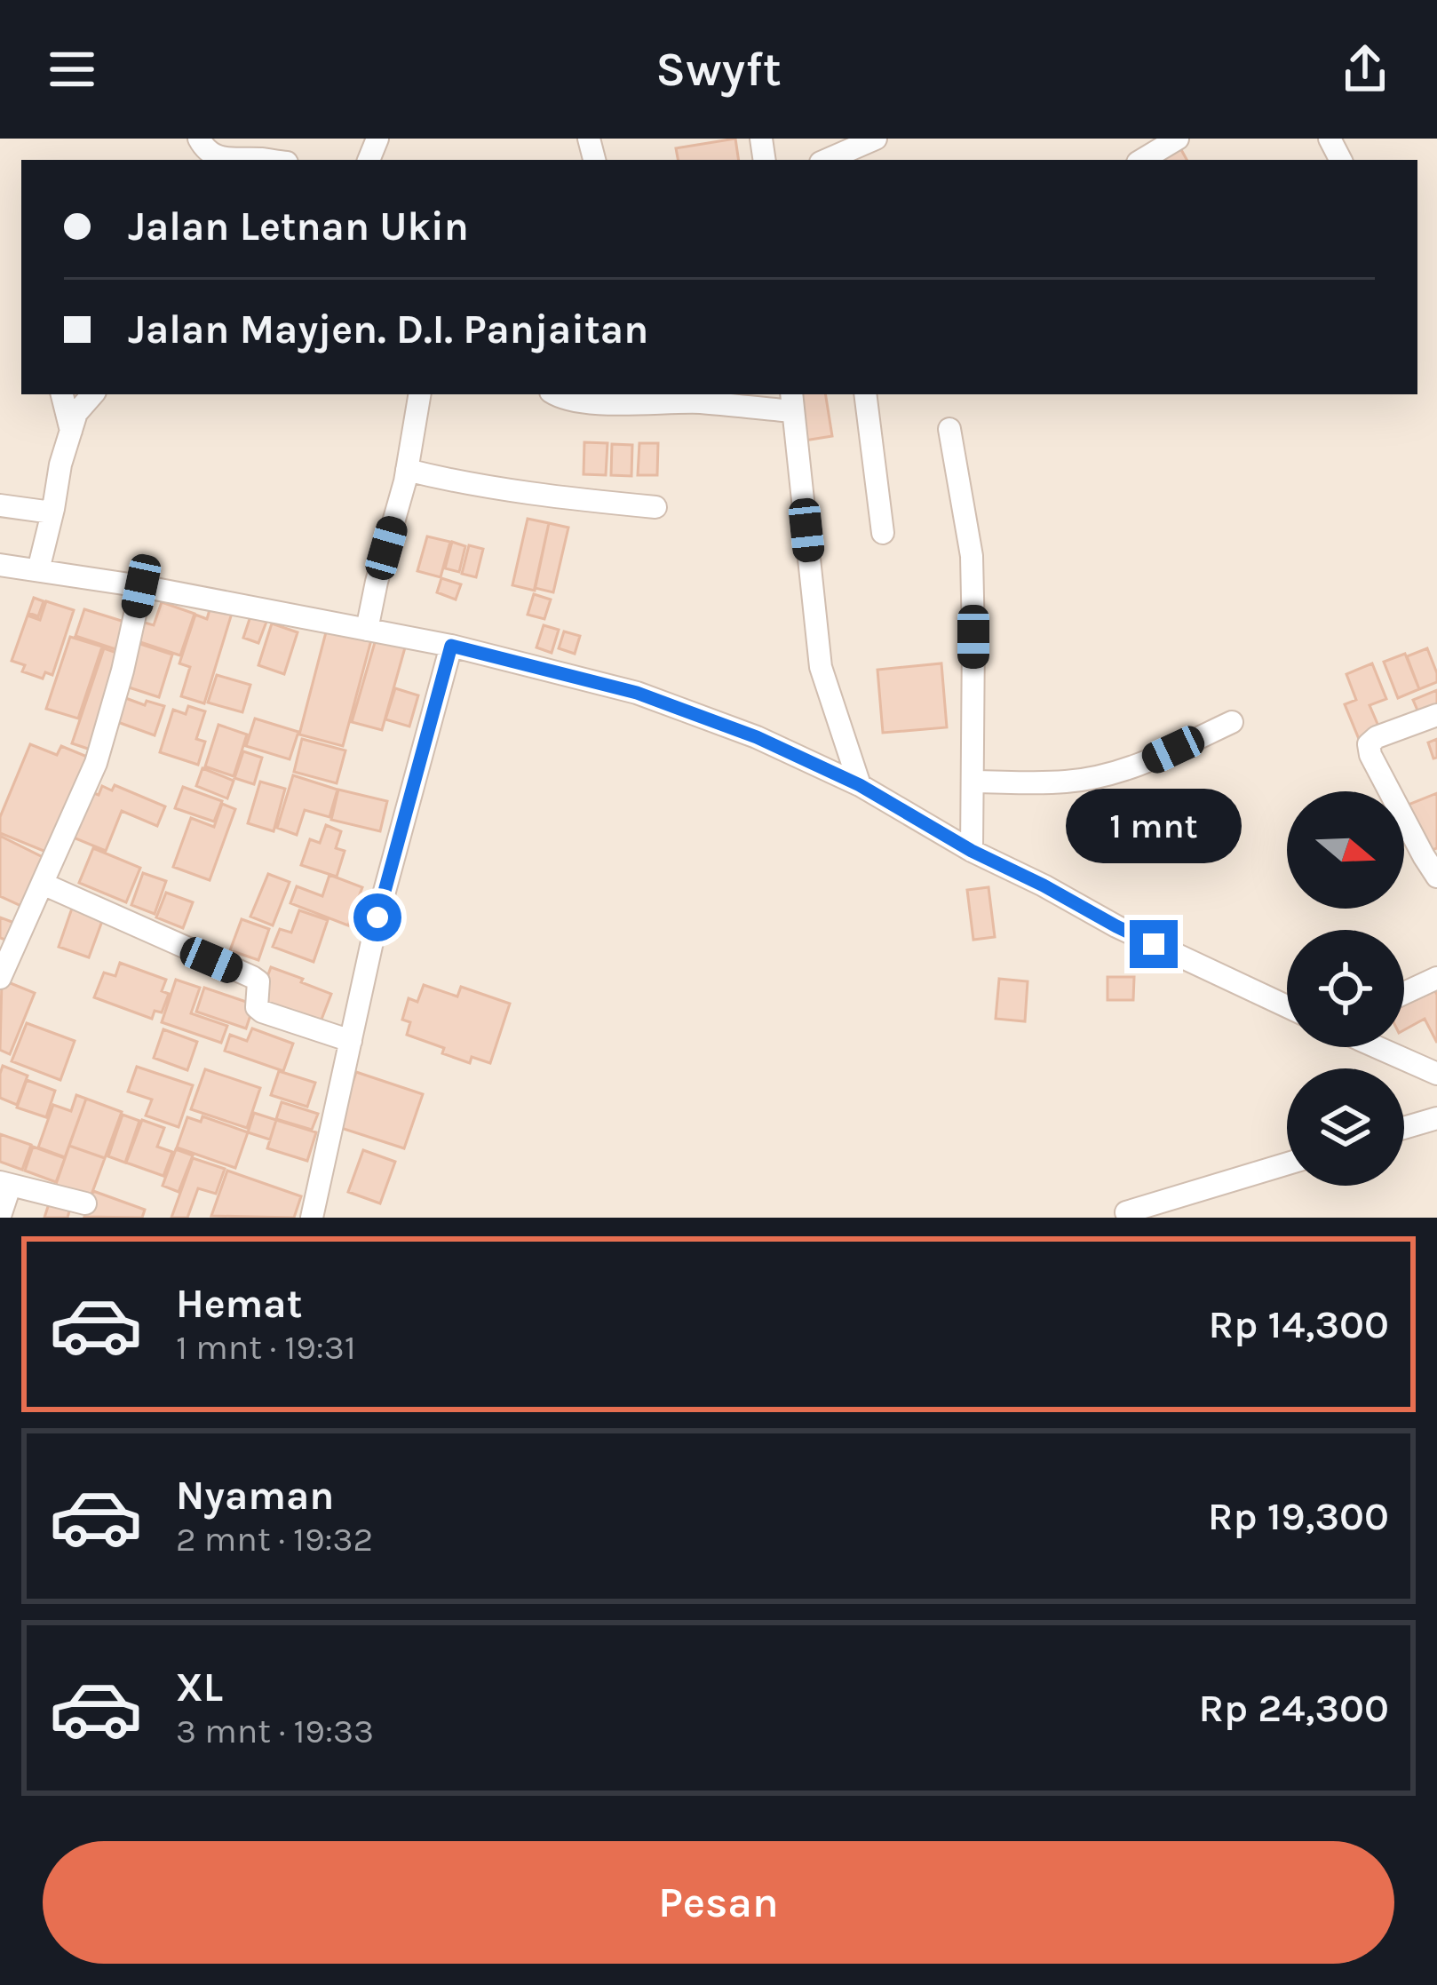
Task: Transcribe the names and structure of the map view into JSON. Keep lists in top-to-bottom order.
{
  "north": "right",
  "page": {
    "header": "Swyft",
    "banner": ["Jalan Letnan Ukin", "Jalan Mayjen. D.I. Panjaitan"],
    "bubble": "1 mnt",
    "list": [
      {
        "name": "Hemat",
        "note": "1 mnt · 19:31",
        "value": "Rp 14,300"
      },
      {
        "name": "Nyaman",
        "note": "2 mnt · 19:32",
        "value": "Rp 19,300"
      },
      {
        "name": "XL",
        "note": "3 mnt · 19:33",
        "value": "Rp 24,300"
      }
    ],
    "buttons": "Pesan"
  }
}
